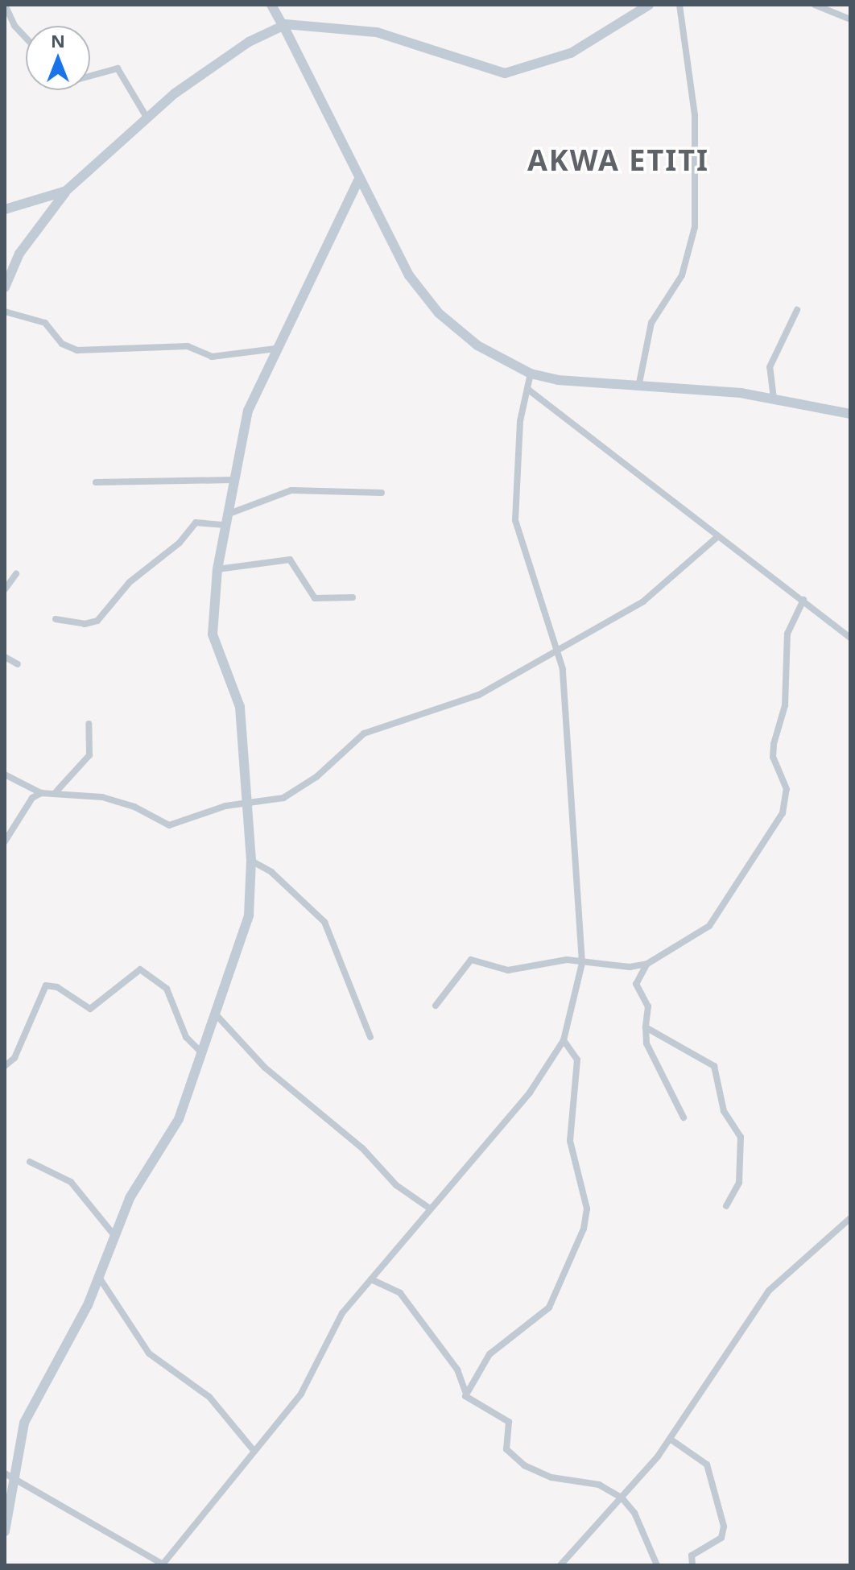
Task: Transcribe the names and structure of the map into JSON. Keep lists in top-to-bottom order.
{
  "districts": ["AKWA ETITI"],
  "north": "top"
}
